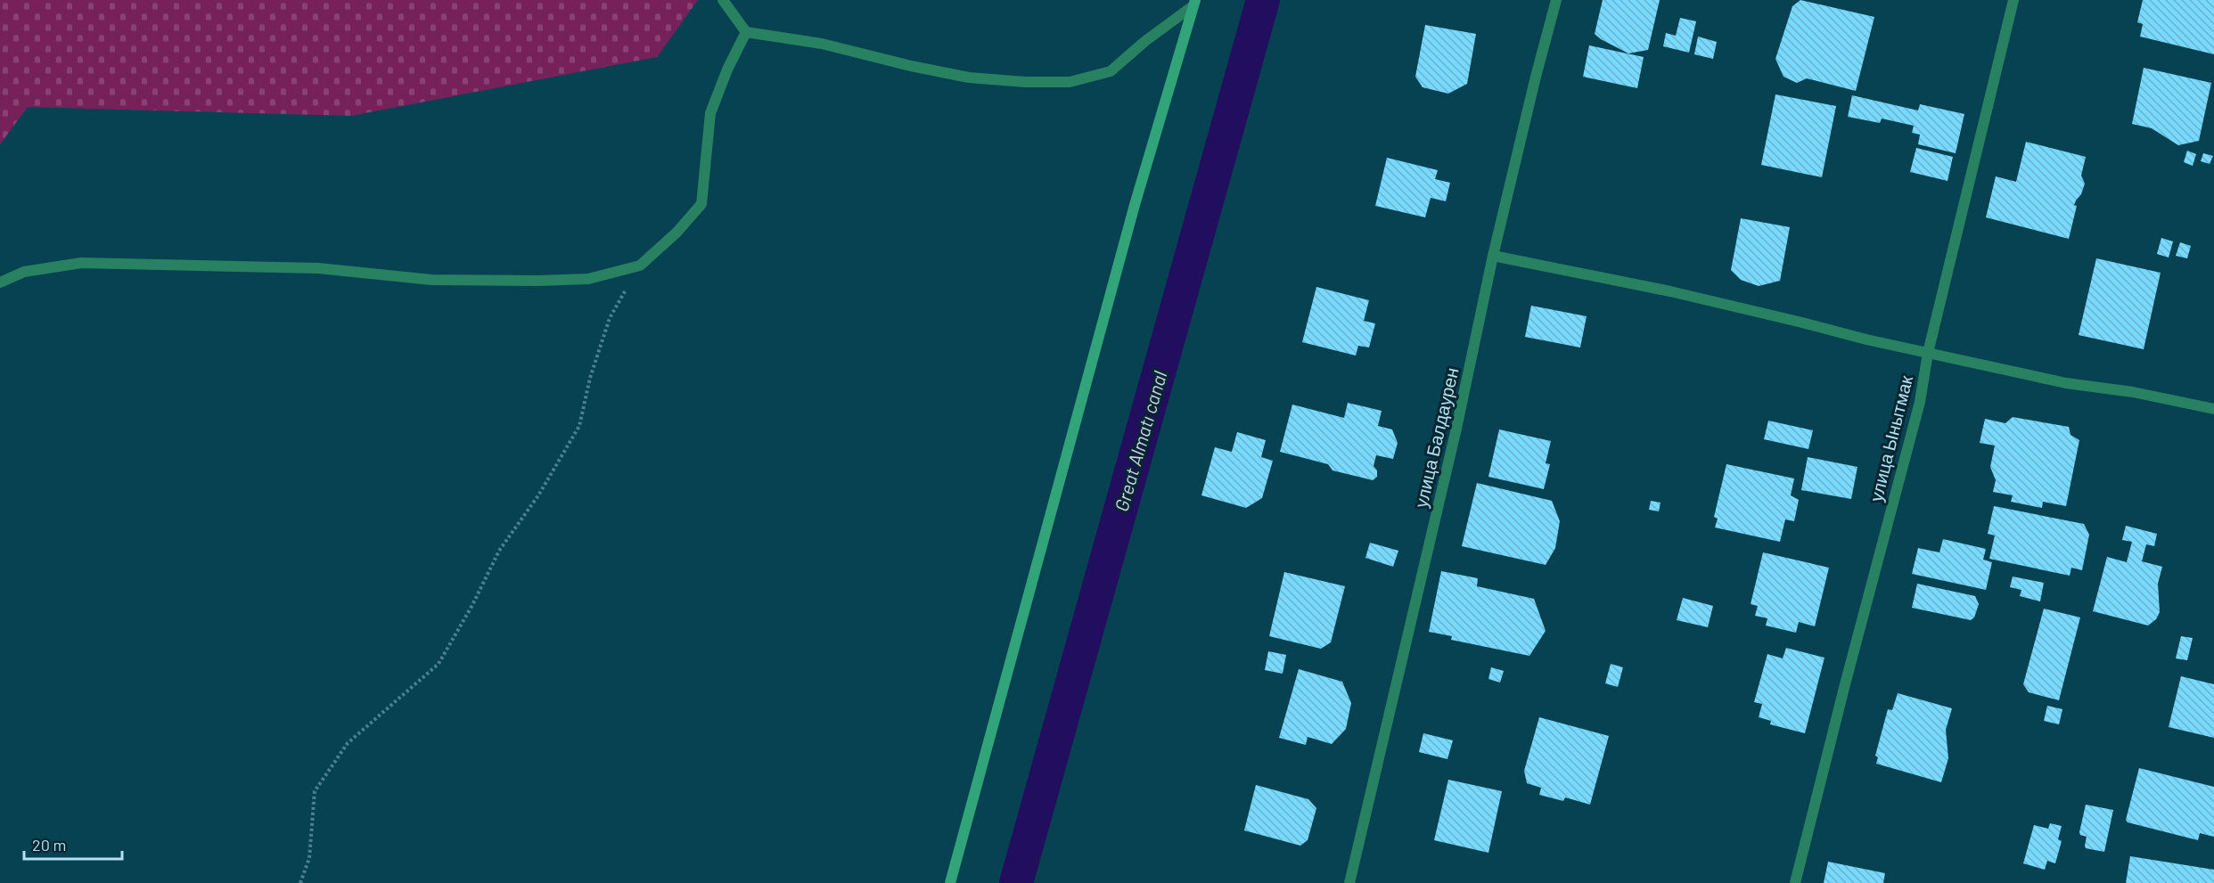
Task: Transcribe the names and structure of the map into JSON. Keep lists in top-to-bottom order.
{
  "streets": {
    "street": ["улица Балдаурен", "улица Ынытмак"]
  },
  "water": ["Great Almatı canal"],
  "scale_bar": "20 m"
}
